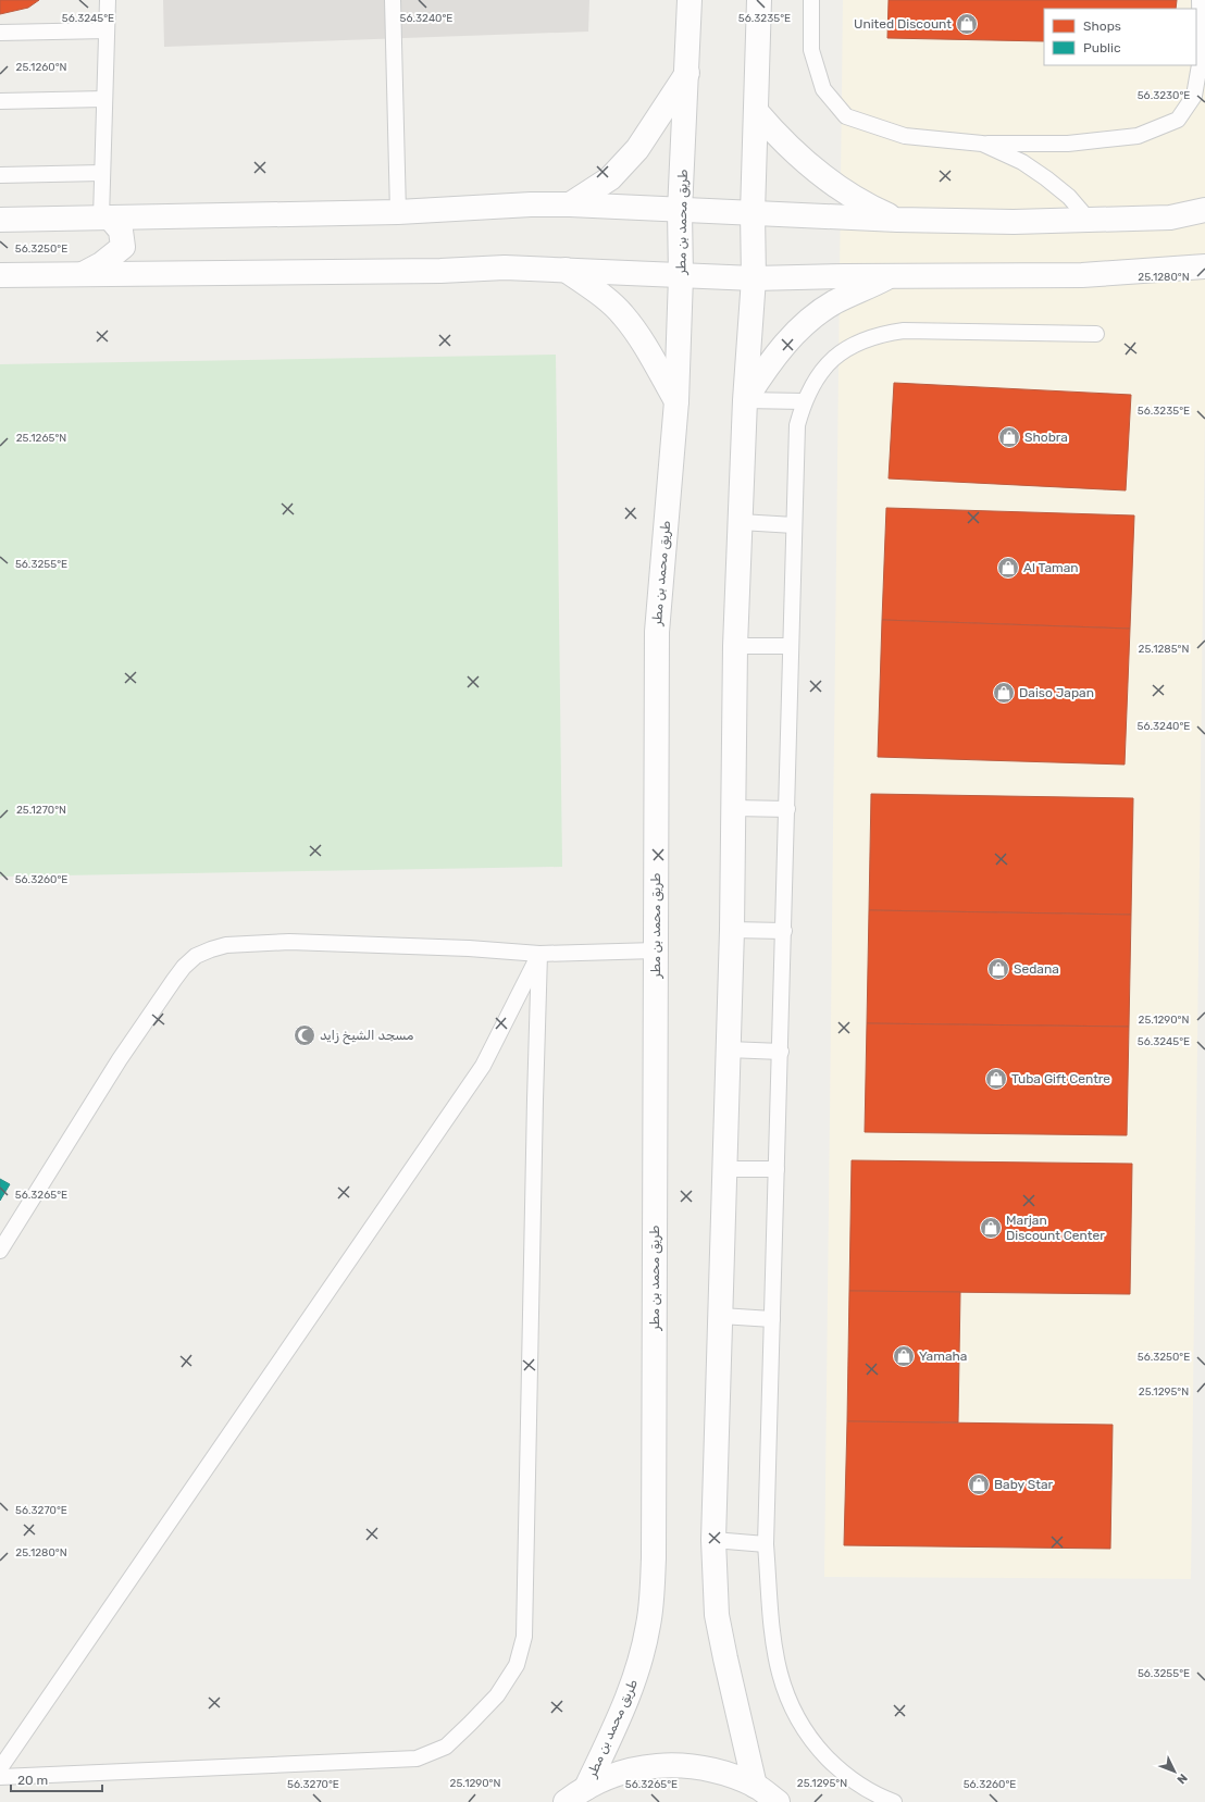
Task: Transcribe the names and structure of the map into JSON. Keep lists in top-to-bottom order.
{
  "streets": {
    "street": ["طريق محمد بن مطر"]
  },
  "places": {
    "shop": [
      "United Discount",
      "Shobra",
      "Al Taman",
      "Daiso Japan",
      "Sedana",
      "Tuba Gift Centre",
      "Marjan Discount Center",
      "Yamaha",
      "Baby Star"
    ],
    "mosque": ["مسجد الشيخ زايد"]
  },
  "legend": ["Shops", "Public"],
  "scale_bar": "20 m",
  "north": "bottom right",
  "coordinates": [
    "56.3235°E",
    "56.3245°E",
    "56.3240°E",
    "25.1260°N",
    "56.3230°E",
    "56.3250°E",
    "25.1280°N",
    "25.1265°N",
    "56.3255°E",
    "25.1285°N",
    "25.1270°N",
    "56.3260°E",
    "25.1290°N",
    "56.3265°E",
    "25.1295°N",
    "56.3270°E"
  ]
}
